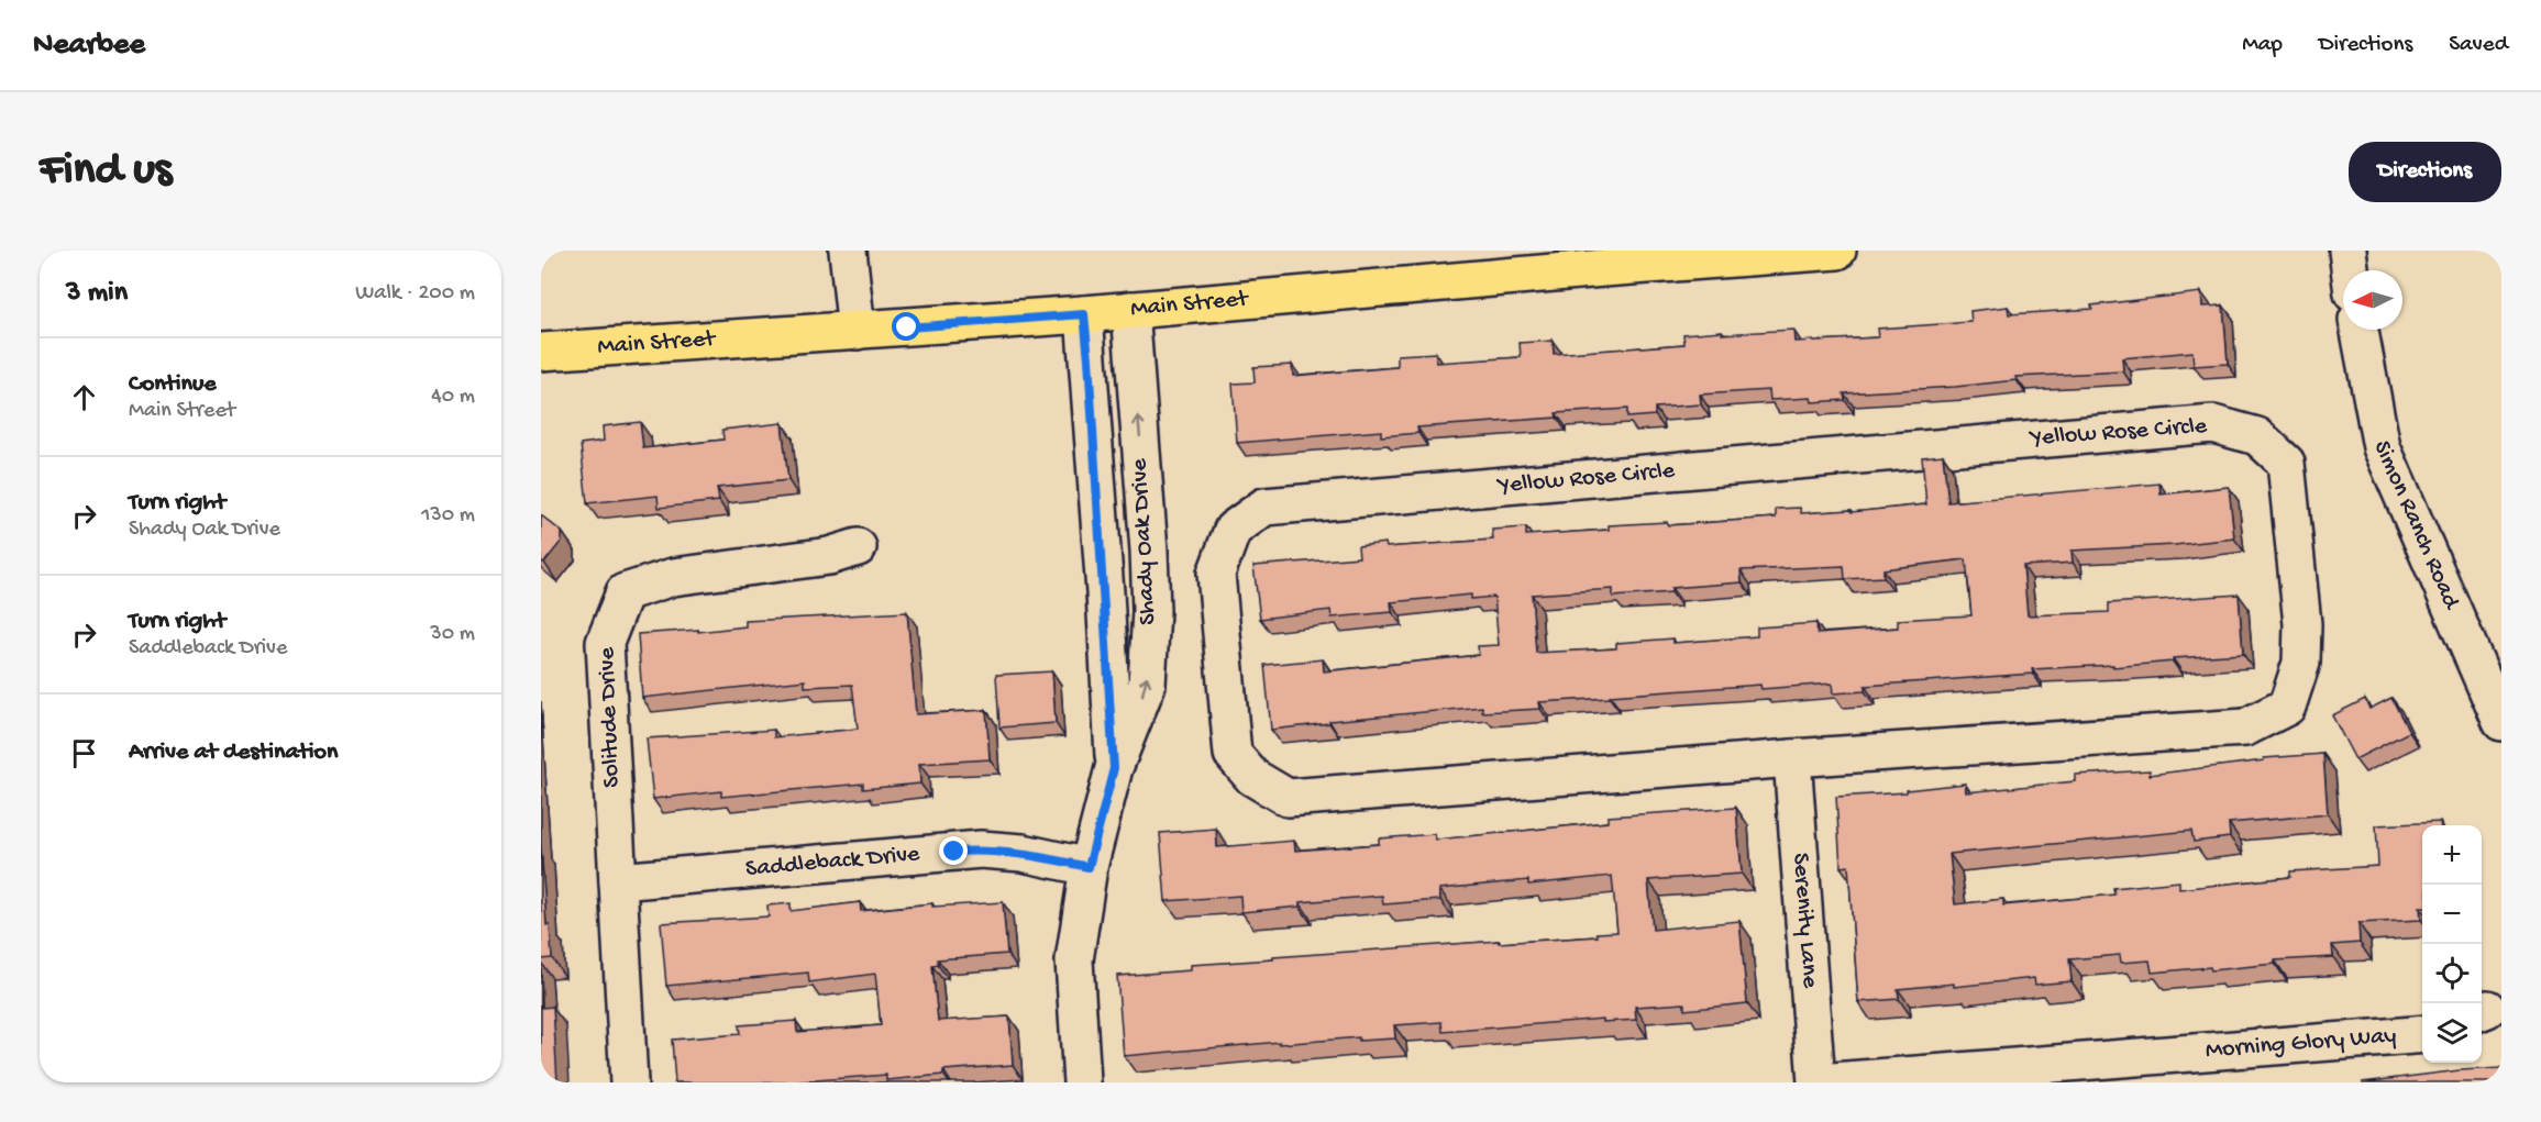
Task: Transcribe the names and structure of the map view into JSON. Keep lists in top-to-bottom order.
{
  "streets": {
    "main road": ["Main Street"],
    "street": [
      "Yellow Rose Circle",
      "Simon Ranch Road",
      "Shady Oak Drive",
      "Solitude Drive",
      "Saddleback Drive",
      "Serenity Lane",
      "Morning Glory Way"
    ]
  },
  "crossings": [
    ["Main Street", "Shady Oak Drive"],
    ["Yellow Rose Circle", "Serenity Lane"],
    ["Shady Oak Drive", "Saddleback Drive"],
    ["Solitude Drive", "Saddleback Drive"],
    ["Serenity Lane", "Morning Glory Way"]
  ],
  "north": "left",
  "page": {
    "header": "Nearbee",
    "nav": ["Map", "Directions", "Saved"],
    "buttons": "Directions",
    "title": "Find us",
    "heading": ["3 min", "Walk · 200 m"],
    "list": [
      ["Continue", "Main Street", "40 m"],
      ["Turn right", "Shady Oak Drive", "130 m"],
      ["Turn right", "Saddleback Drive", "30 m"],
      "Arrive at destination"
    ],
    "map_buttons": ["+", "−"]
  }
}
